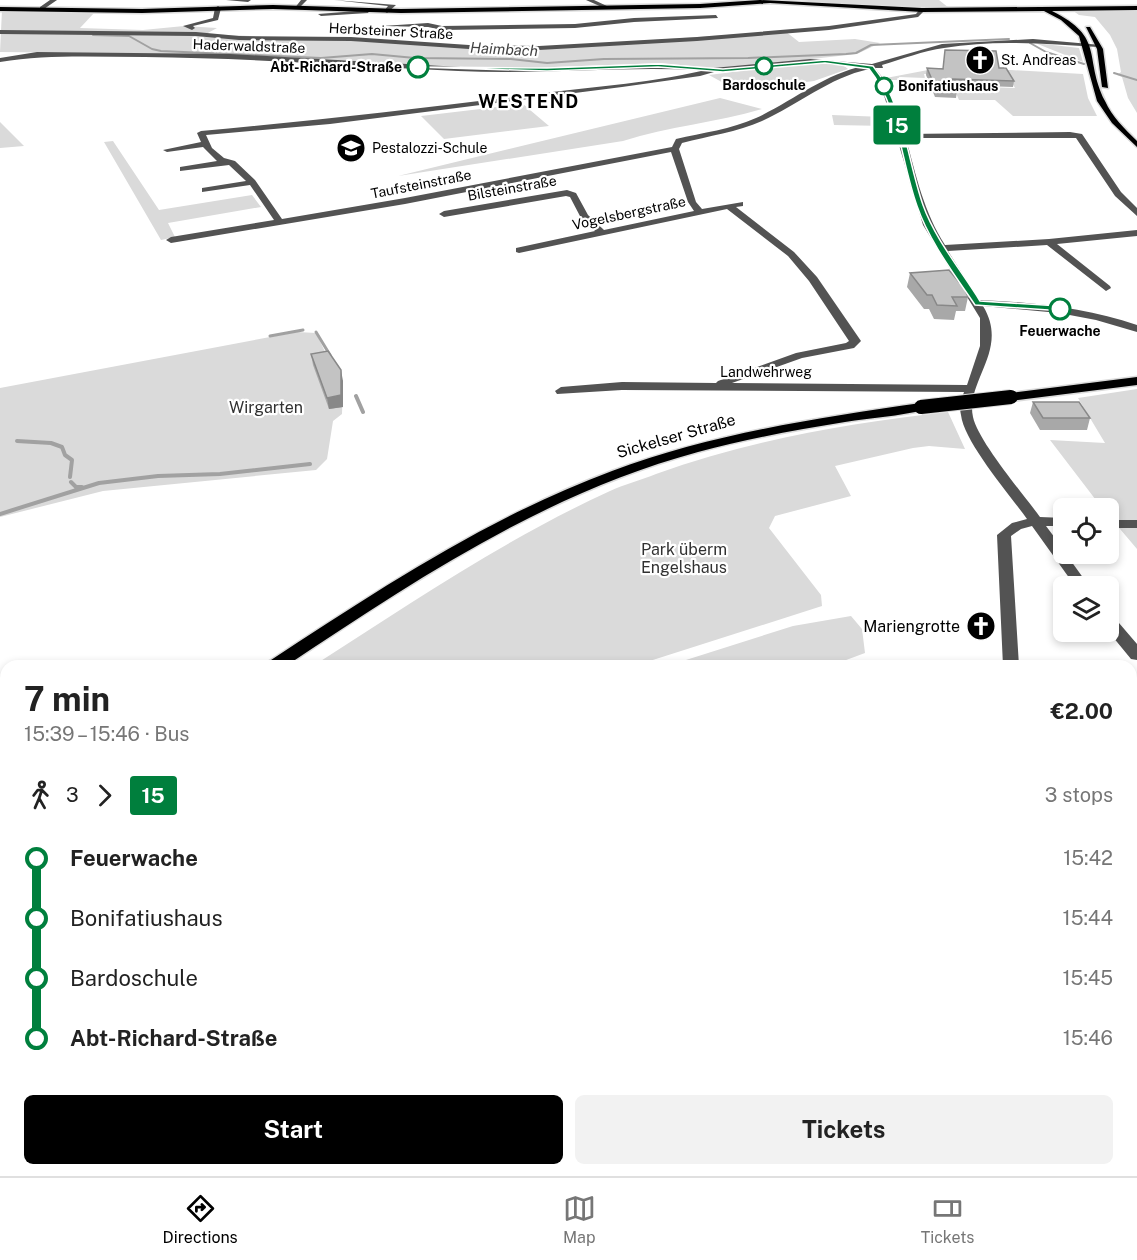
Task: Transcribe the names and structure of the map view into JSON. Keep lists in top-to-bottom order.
{
  "streets": {
    "main road": ["Sickelser Straße"],
    "street": [
      "Herbsteiner Straße",
      "Haderwaldstraße",
      "Taufsteinstraße",
      "Bilsteinstraße",
      "Vogelsbergstraße",
      "Landwehrweg"
    ]
  },
  "crossings": [
    ["Bilsteinstraße", "Vogelsbergstraße"]
  ],
  "districts": ["WESTEND"],
  "water": ["Haimbach"],
  "parks": ["Wirgarten", "Park überm Engelshaus"],
  "places": {
    "church": ["St. Andreas", "Mariengrotte"],
    "other": [
      "Bardoschule",
      "Abt-Richard-Straße",
      "Bonifatiushaus",
      "Feuerwache"
    ],
    "school or university": ["Pestalozzi-Schule"]
  },
  "lines": ["bus line 15"],
  "page": {
    "on_map": "15",
    "heading": ["7 min", "15:39 – 15:46 · Bus", "€2.00"],
    "legs": ["3", "15", "3 stops"],
    "list": [
      {
        "name": "Feuerwache",
        "value": "15:42"
      },
      {
        "name": "Bonifatiushaus",
        "value": "15:44"
      },
      {
        "name": "Bardoschule",
        "value": "15:45"
      },
      {
        "name": "Abt-Richard-Straße",
        "value": "15:46"
      }
    ],
    "buttons": ["Start", "Tickets"],
    "tabs": ["Directions", "Map", "Tickets"]
  }
}
